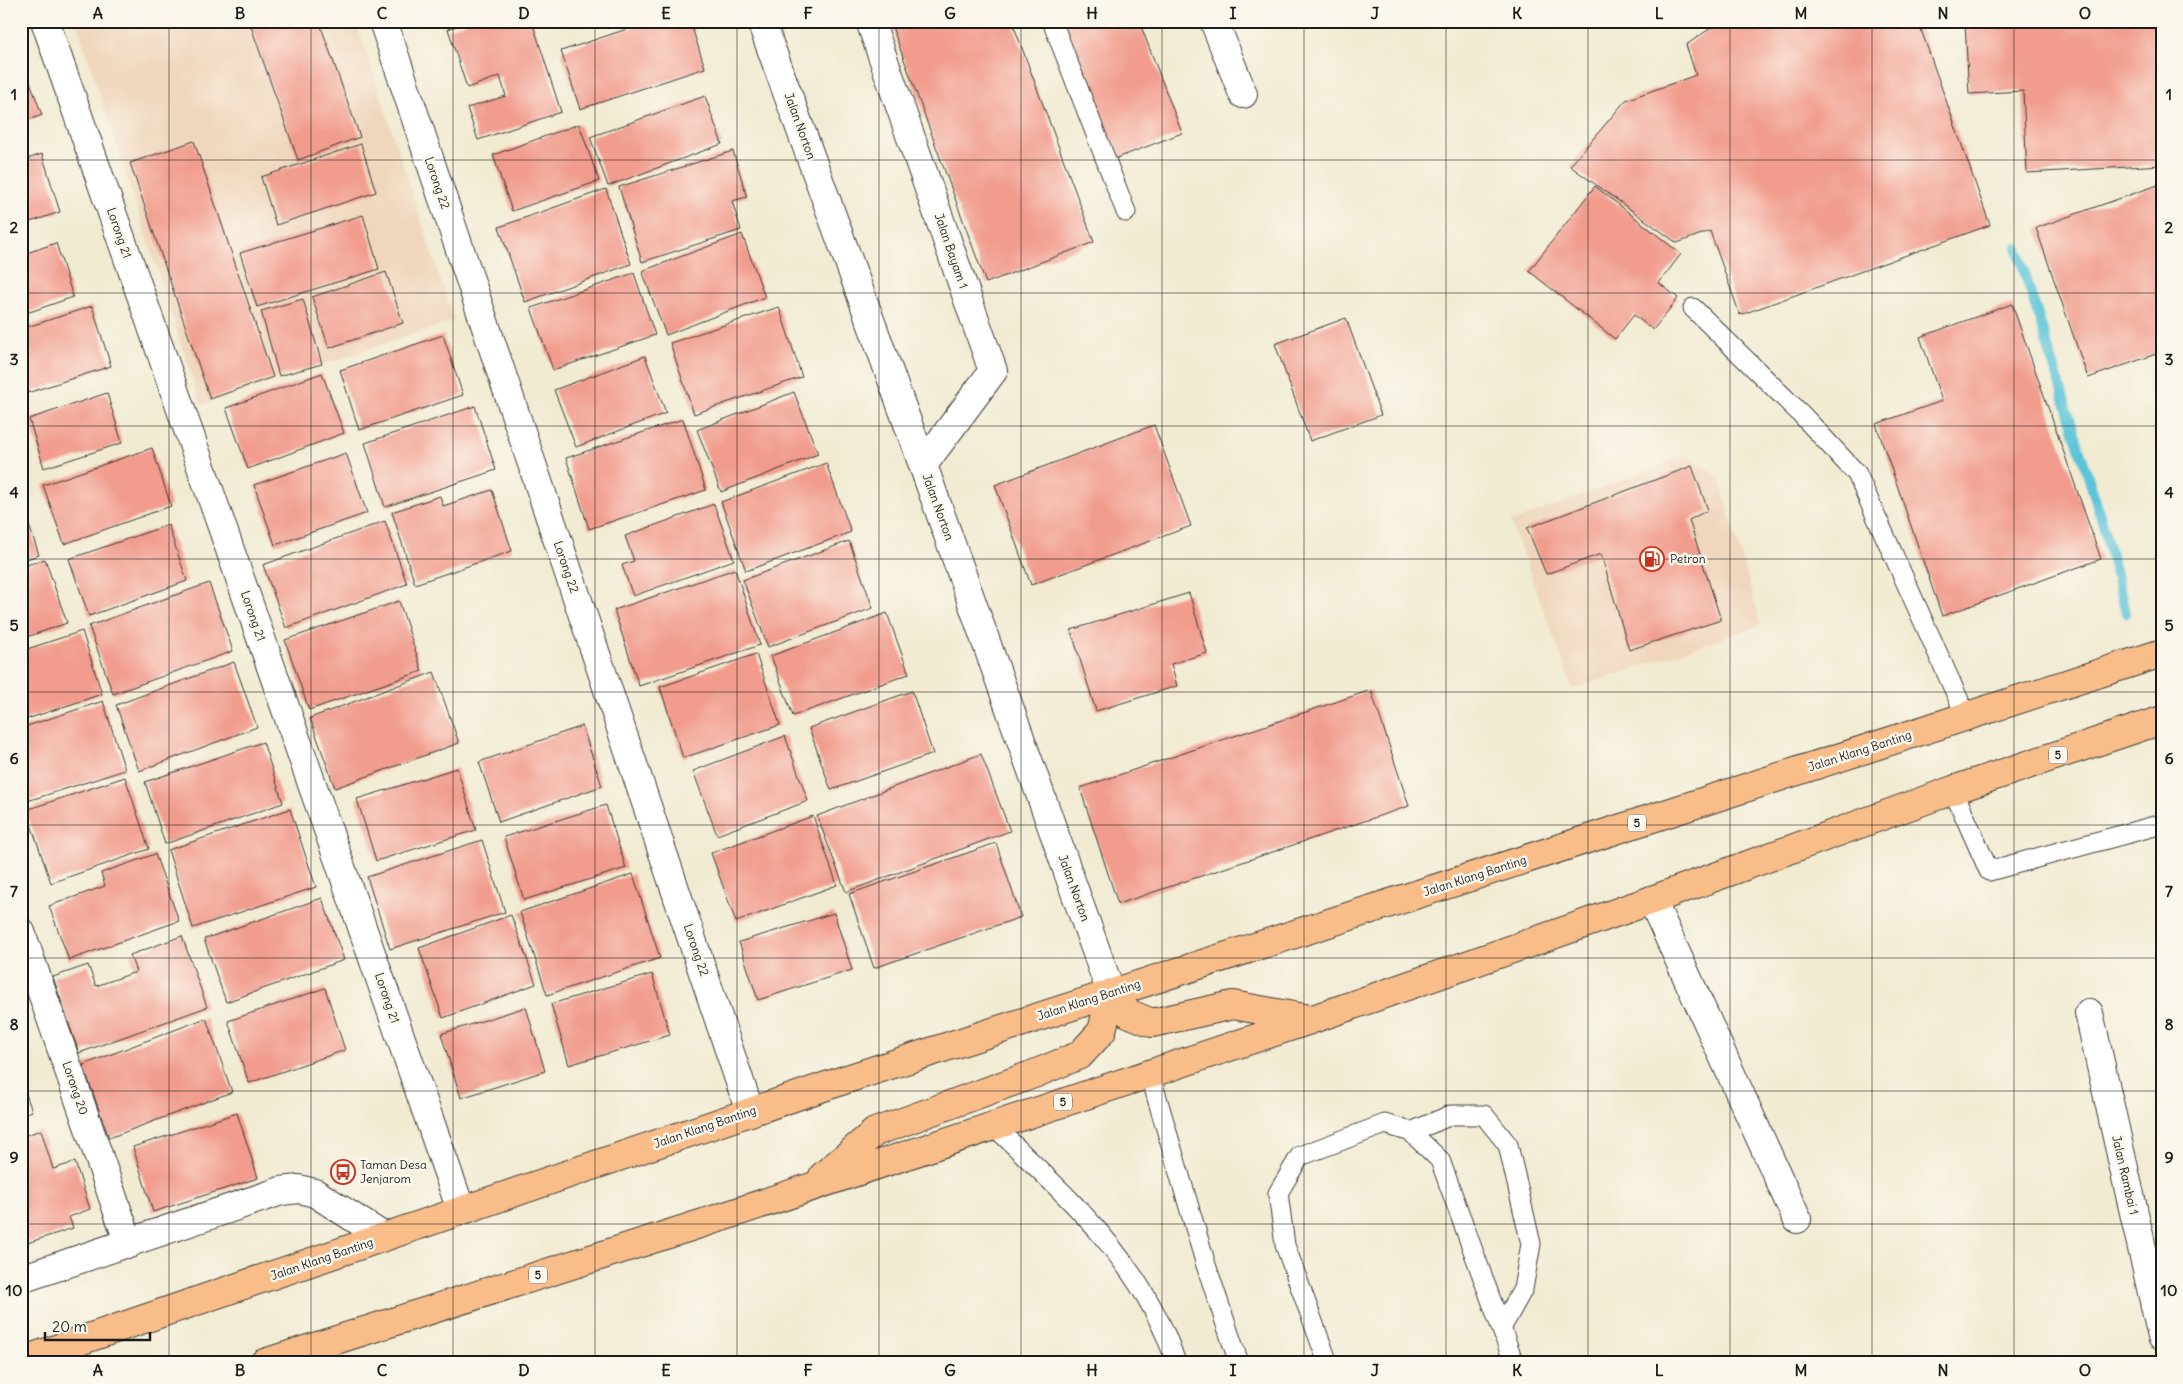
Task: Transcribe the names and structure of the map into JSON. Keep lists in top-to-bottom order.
{
  "streets": {
    "highway": ["Jalan Klang Banting", "5"],
    "street": [
      "Jalan Norton",
      "Lorong 22",
      "Lorong 21",
      "Jalan Bayam 1",
      "Lorong 20",
      "Jalan Rambai 1"
    ]
  },
  "crossings": [
    ["Jalan Norton", "Jalan Bayam 1"],
    ["Jalan Norton", "Jalan Klang Banting"],
    ["Lorong 22", "Jalan Klang Banting"],
    ["Lorong 21", "Jalan Klang Banting"]
  ],
  "places": {
    "fuel station": ["Petron"],
    "bus stop": ["Taman Desa Jenjarom"]
  },
  "scale_bar": "20 m",
  "grid": {
    "columns": [
      "A",
      "B",
      "C",
      "D",
      "E",
      "F",
      "G",
      "H",
      "I",
      "J",
      "K",
      "L",
      "M",
      "N",
      "O"
    ],
    "rows": [
      "1",
      "2",
      "3",
      "4",
      "5",
      "6",
      "7",
      "8",
      "9",
      "10"
    ]
  }
}
